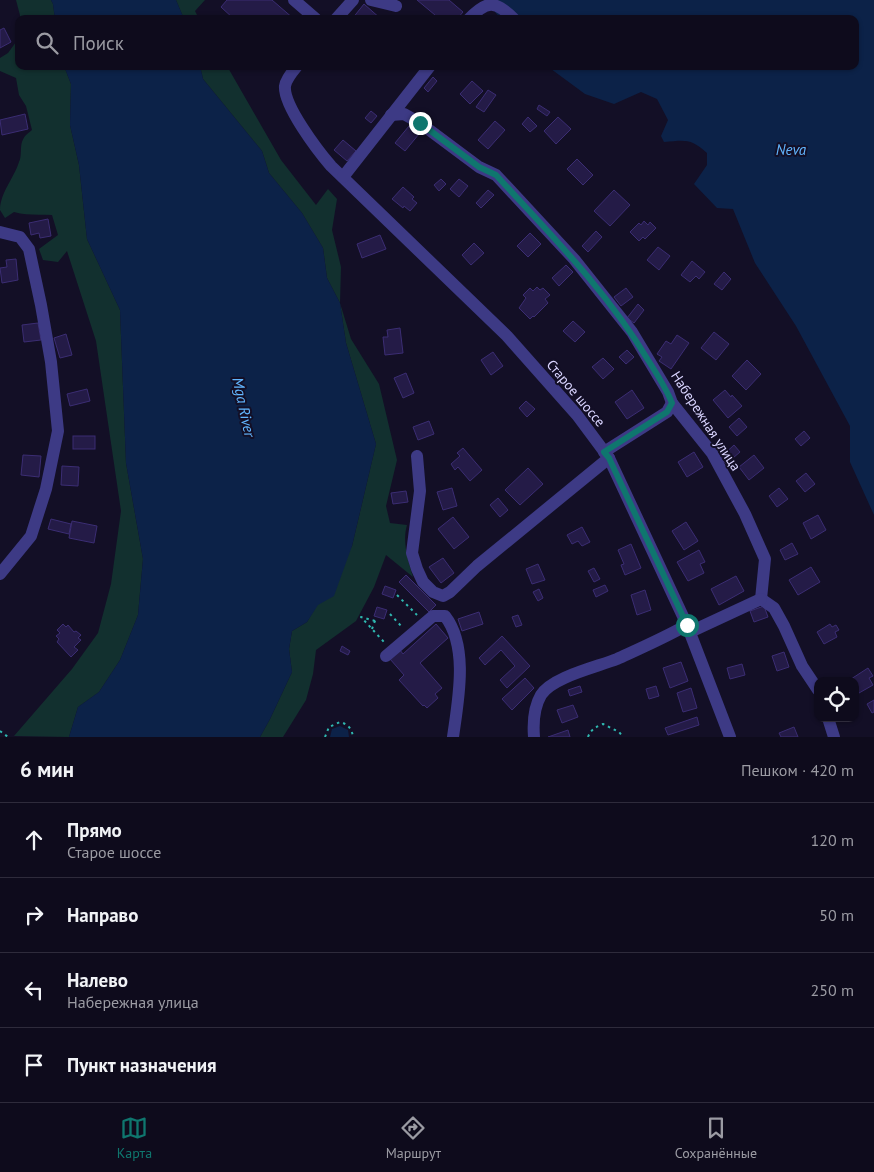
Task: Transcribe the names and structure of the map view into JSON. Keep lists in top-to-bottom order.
{
  "streets": {
    "street": ["Старое шоссе", "Набережная улица"]
  },
  "water": ["Neva", "Mga River"],
  "page": {
    "search": "Поиск",
    "heading": ["6 мин", "Пешком · 420 m"],
    "list": [
      ["Прямо", "Старое шоссе", "120 m"],
      ["Направо", "50 m"],
      ["Налево", "Набережная улица", "250 m"],
      "Пункт назначения"
    ],
    "nav": ["Карта", "Маршрут", "Сохранённые"]
  }
}
